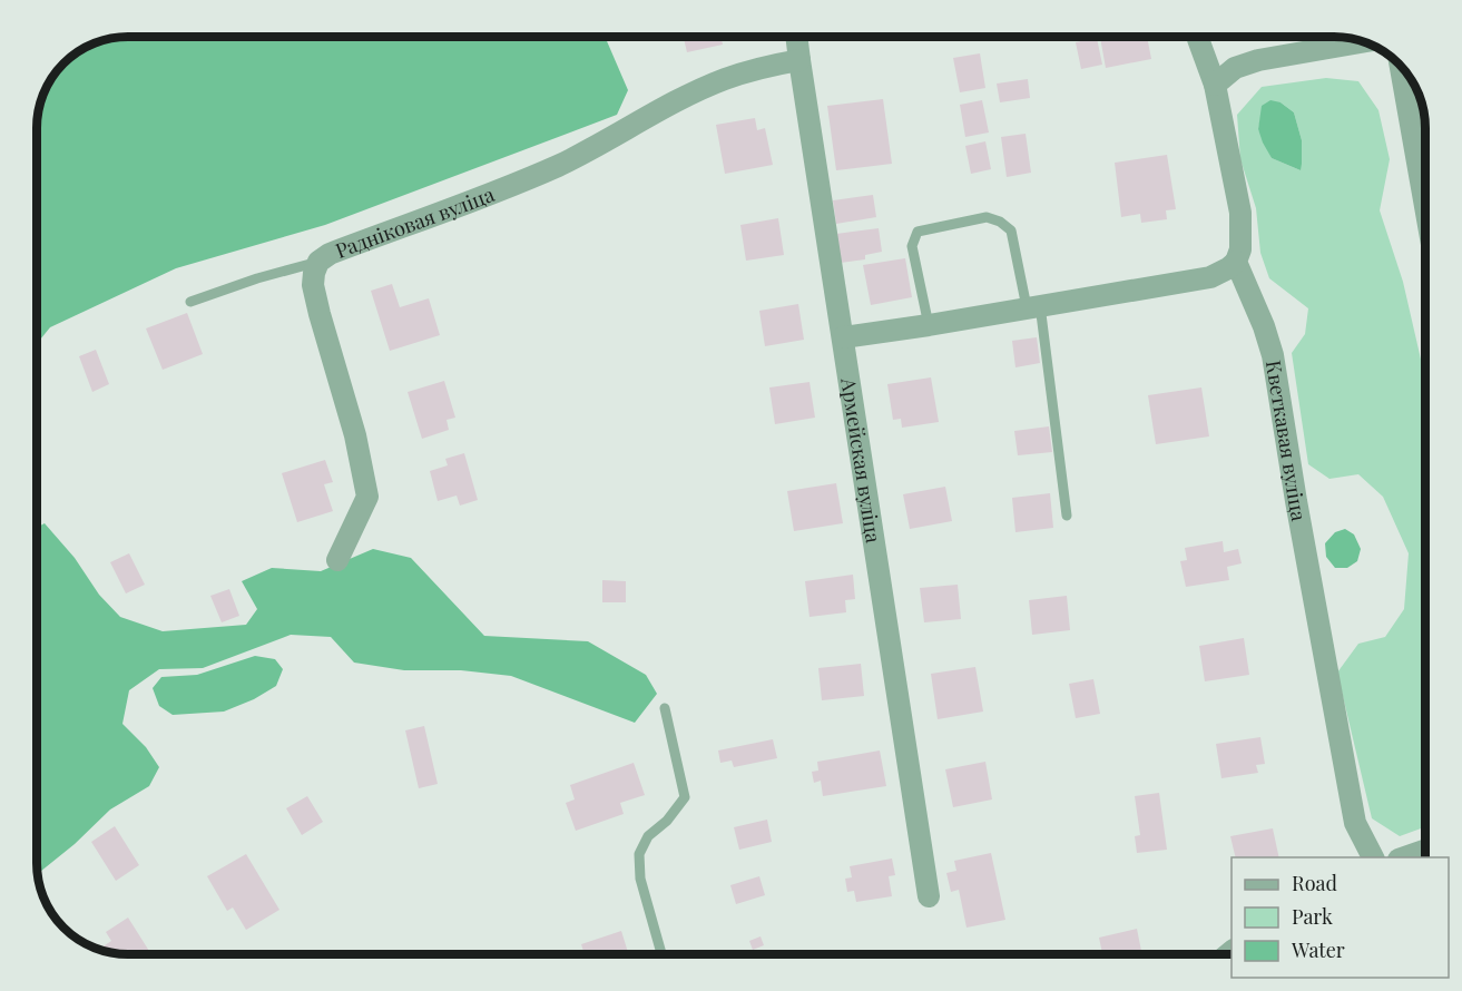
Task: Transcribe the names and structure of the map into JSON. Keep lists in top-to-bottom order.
{
  "streets": {
    "street": ["Радніковая вуліца", "Кветкавая вуліца", "Армейская вуліца"]
  },
  "crossings": [
    ["Радніковая вуліца", "Армейская вуліца"]
  ],
  "legend": ["Road", "Park", "Water"]
}
